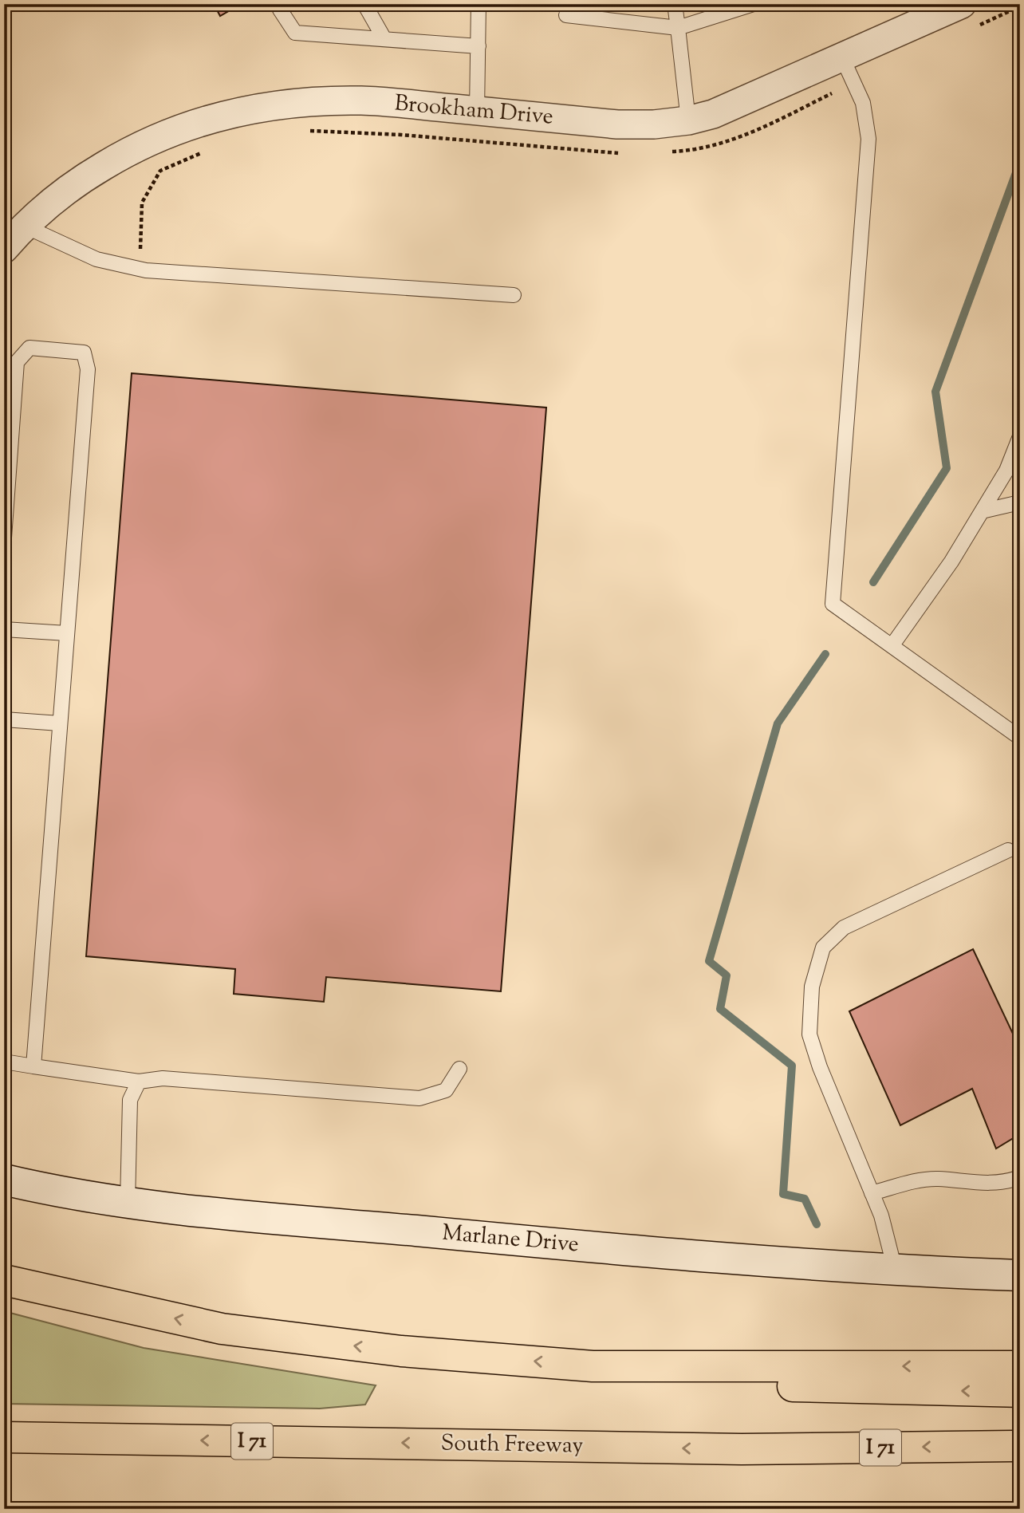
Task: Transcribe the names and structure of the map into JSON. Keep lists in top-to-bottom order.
{
  "streets": {
    "highway": ["I 71", "South Freeway"],
    "street": ["Brookham Drive", "Marlane Drive"]
  }
}
